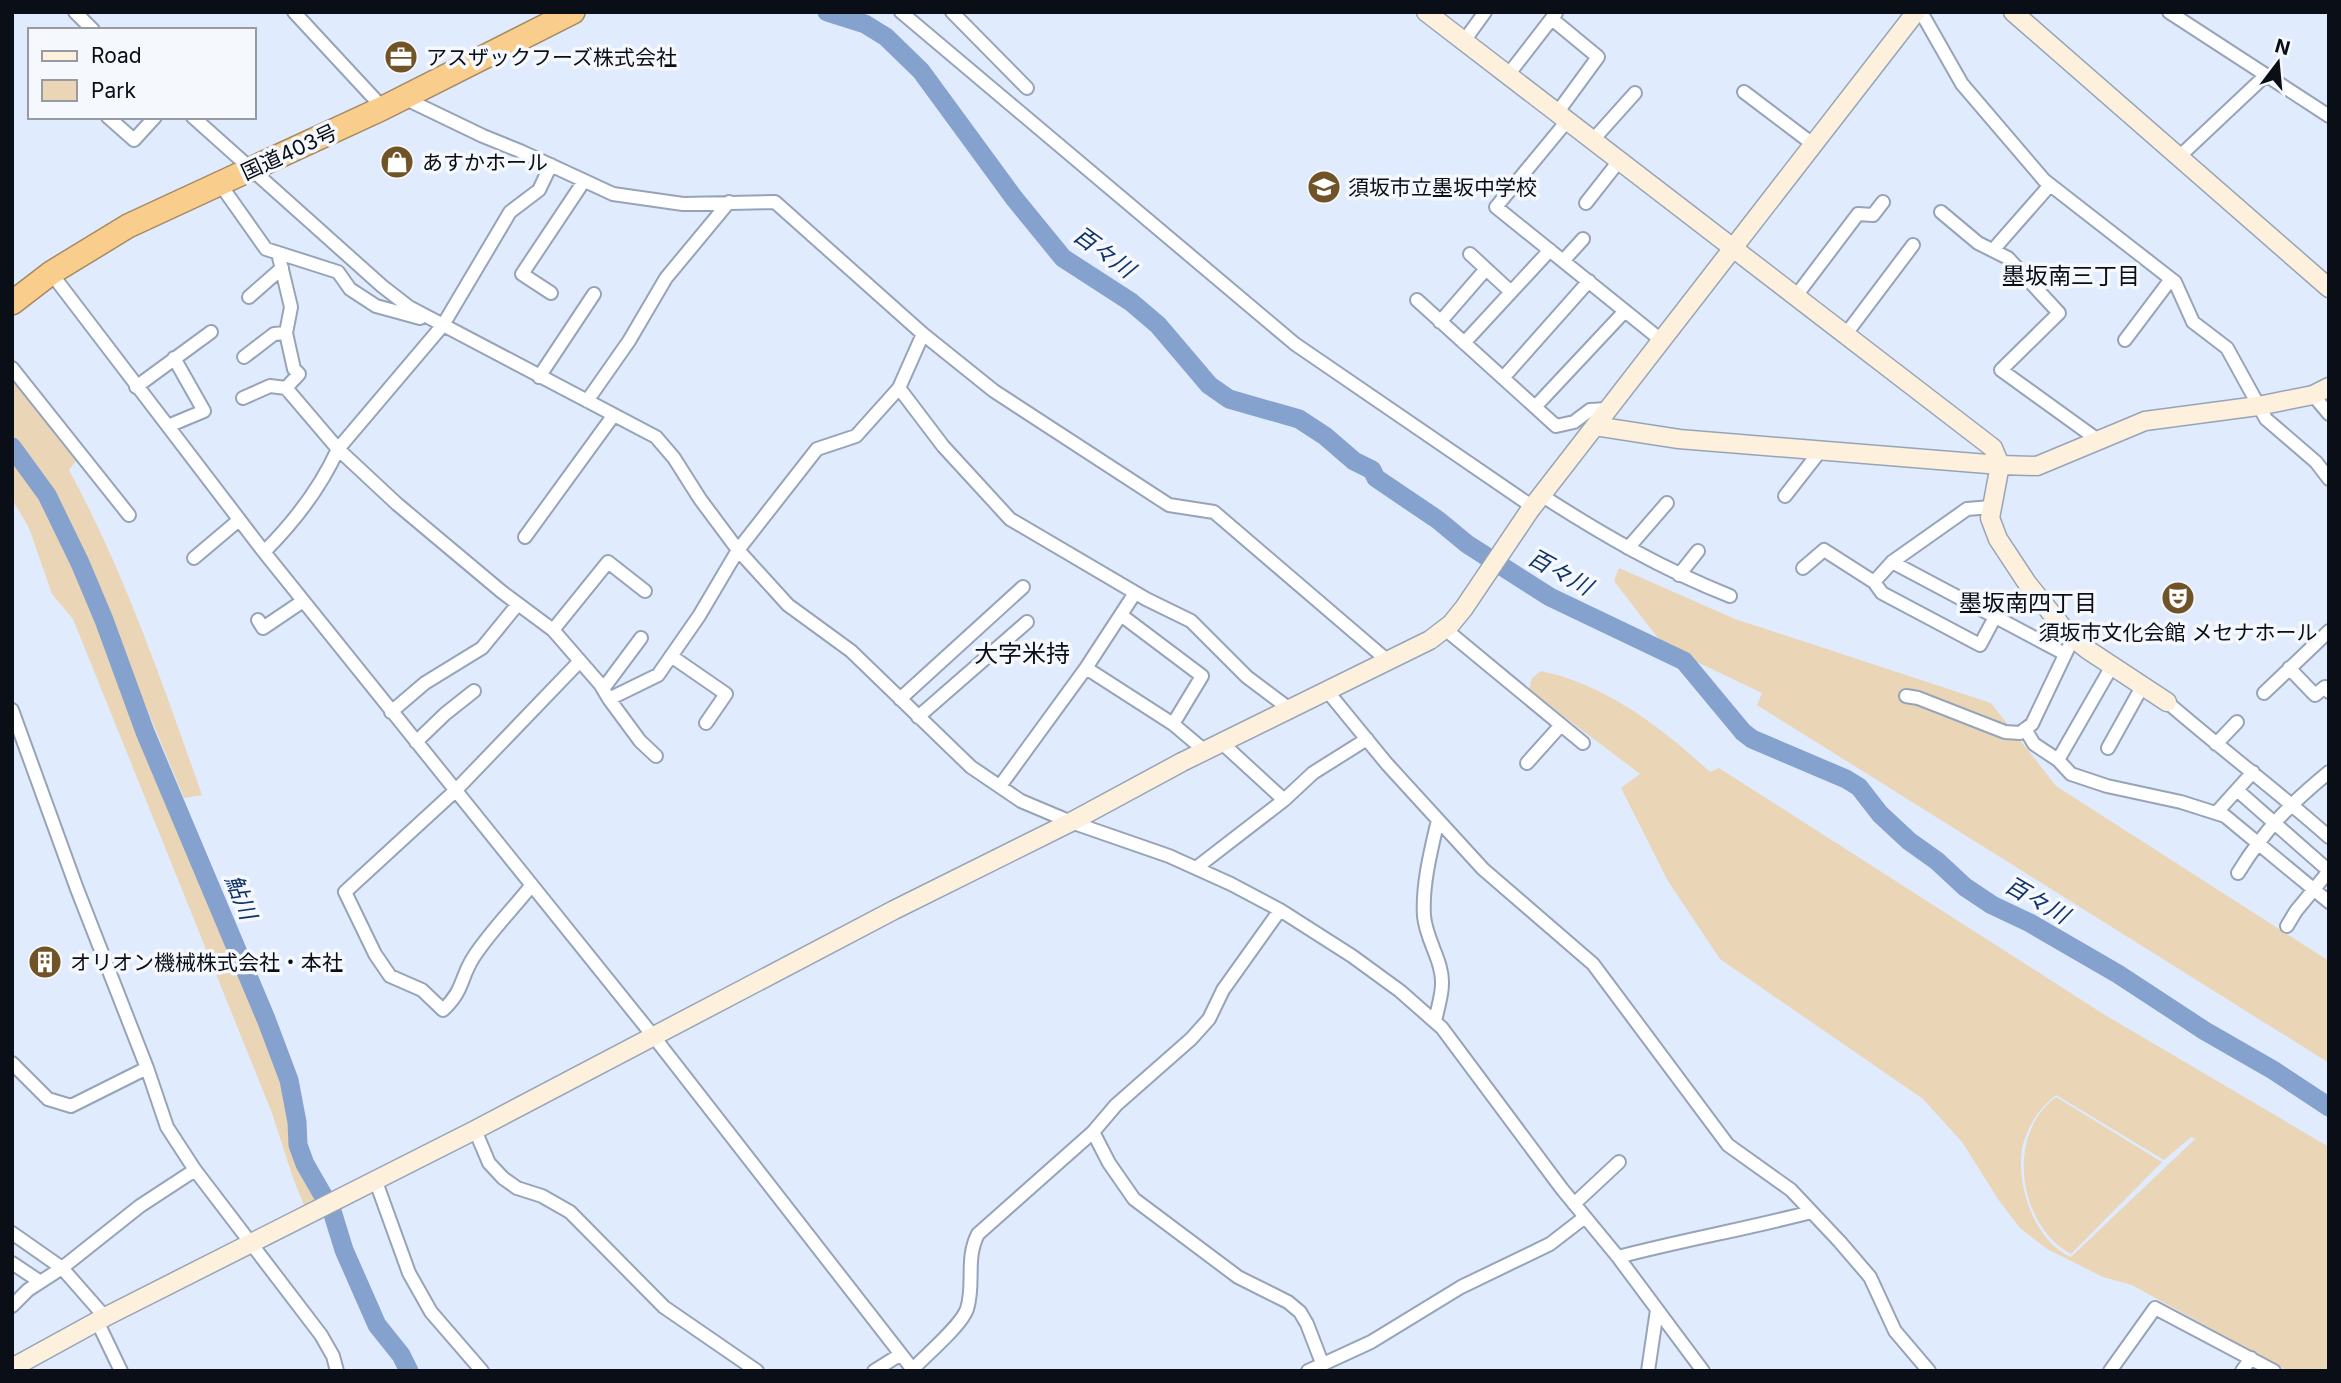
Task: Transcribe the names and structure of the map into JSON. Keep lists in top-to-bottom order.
{
  "streets": {
    "highway": ["国道403号"]
  },
  "districts": ["墨坂南三丁目", "墨坂南四丁目", "大字米持"],
  "water": ["百々川", "鮎川"],
  "places": {
    "office": ["アスザックフーズ株式会社"],
    "shop": ["あすかホール"],
    "school or university": ["須坂市立墨坂中学校"],
    "theatre": ["須坂市文化会館 メセナホール"],
    "building": ["オリオン機械株式会社・本社"]
  },
  "legend": ["Road", "Park"],
  "north": "top"
}
